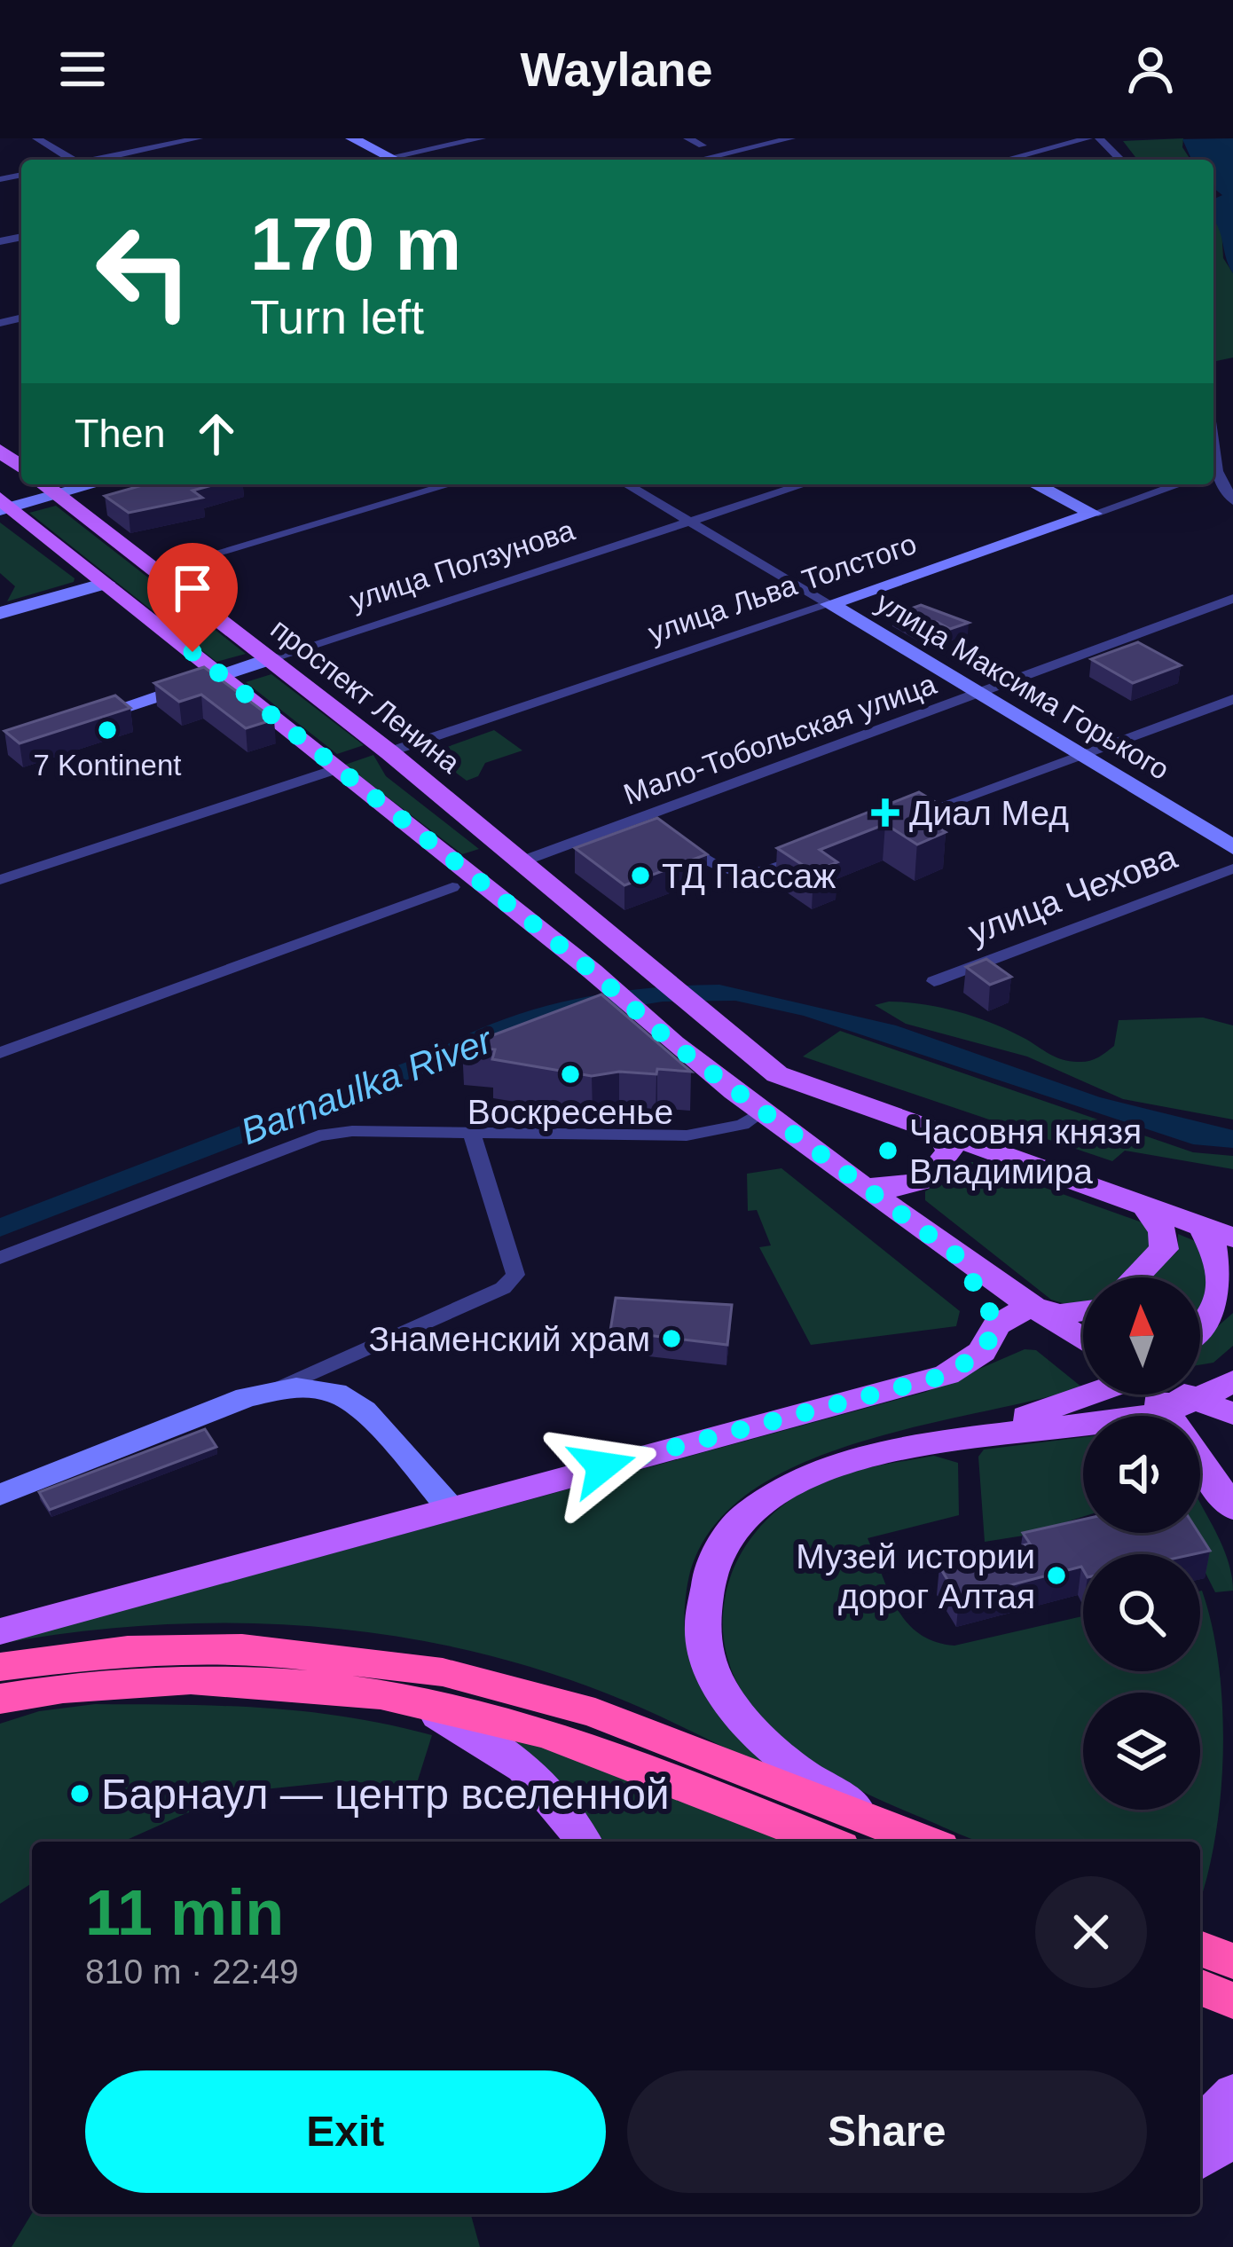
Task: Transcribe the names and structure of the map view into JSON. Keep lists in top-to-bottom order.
{
  "streets": {
    "main road": ["проспект Ленина"],
    "street": [
      "улица Ползунова",
      "улица Льва Толстого",
      "улица Максима Горького",
      "Мало-Тобольская улица",
      "улица Чехова"
    ]
  },
  "crossings": [
    ["улица Ползунова", "улица Максима Горького"],
    ["улица Ползунова", "проспект Ленина"],
    ["улица Льва Толстого", "улица Максима Горького"],
    ["улица Льва Толстого", "проспект Ленина"],
    ["улица Максима Горького", "Мало-Тобольская улица"],
    ["проспект Ленина", "Мало-Тобольская улица"]
  ],
  "water": ["Barnaulka River"],
  "places": {
    "other": [
      "7 Kontinent",
      "ТД Пассаж",
      "Воскресенье",
      "Часовня князя Владимира",
      "Знаменский храм",
      "Музей истории дорог Алтая",
      "Барнаул — центр вселенной"
    ],
    "health": ["Диал Мед"]
  },
  "north": "top",
  "page": {
    "header": "Waylane",
    "turn": ["170 m", "Turn left"],
    "then": "Then",
    "heading": ["11 min", "810 m · 22:49"],
    "buttons": ["Exit", "Share"]
  }
}
